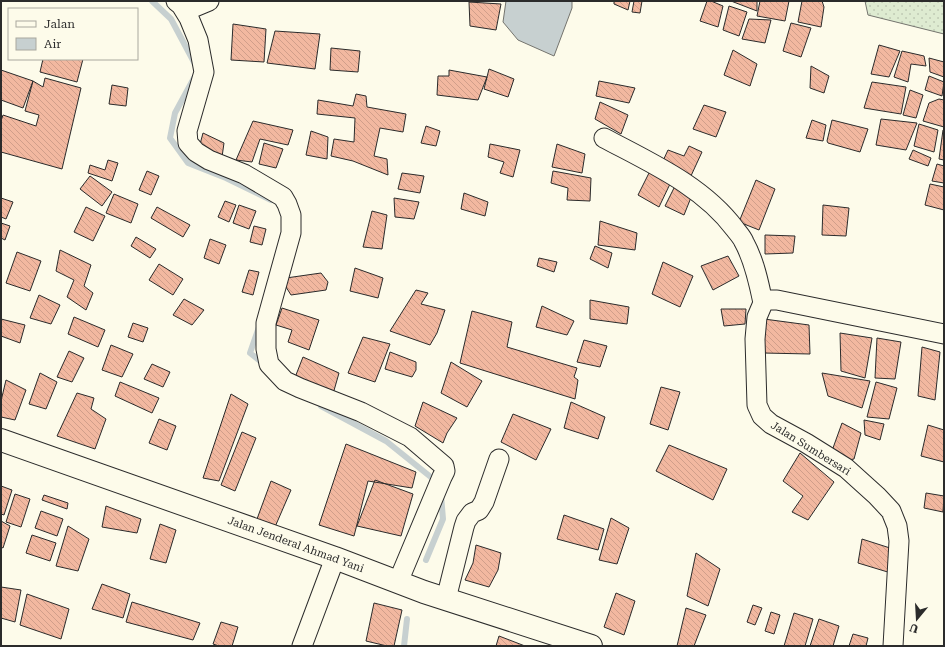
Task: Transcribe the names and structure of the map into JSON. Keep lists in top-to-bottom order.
{
  "streets": {
    "main road": ["Jalan Jenderal Ahmad Yani"],
    "street": ["Jalan Sumbersari"]
  },
  "legend": ["Jalan", "Air"],
  "north": "bottom"
}
